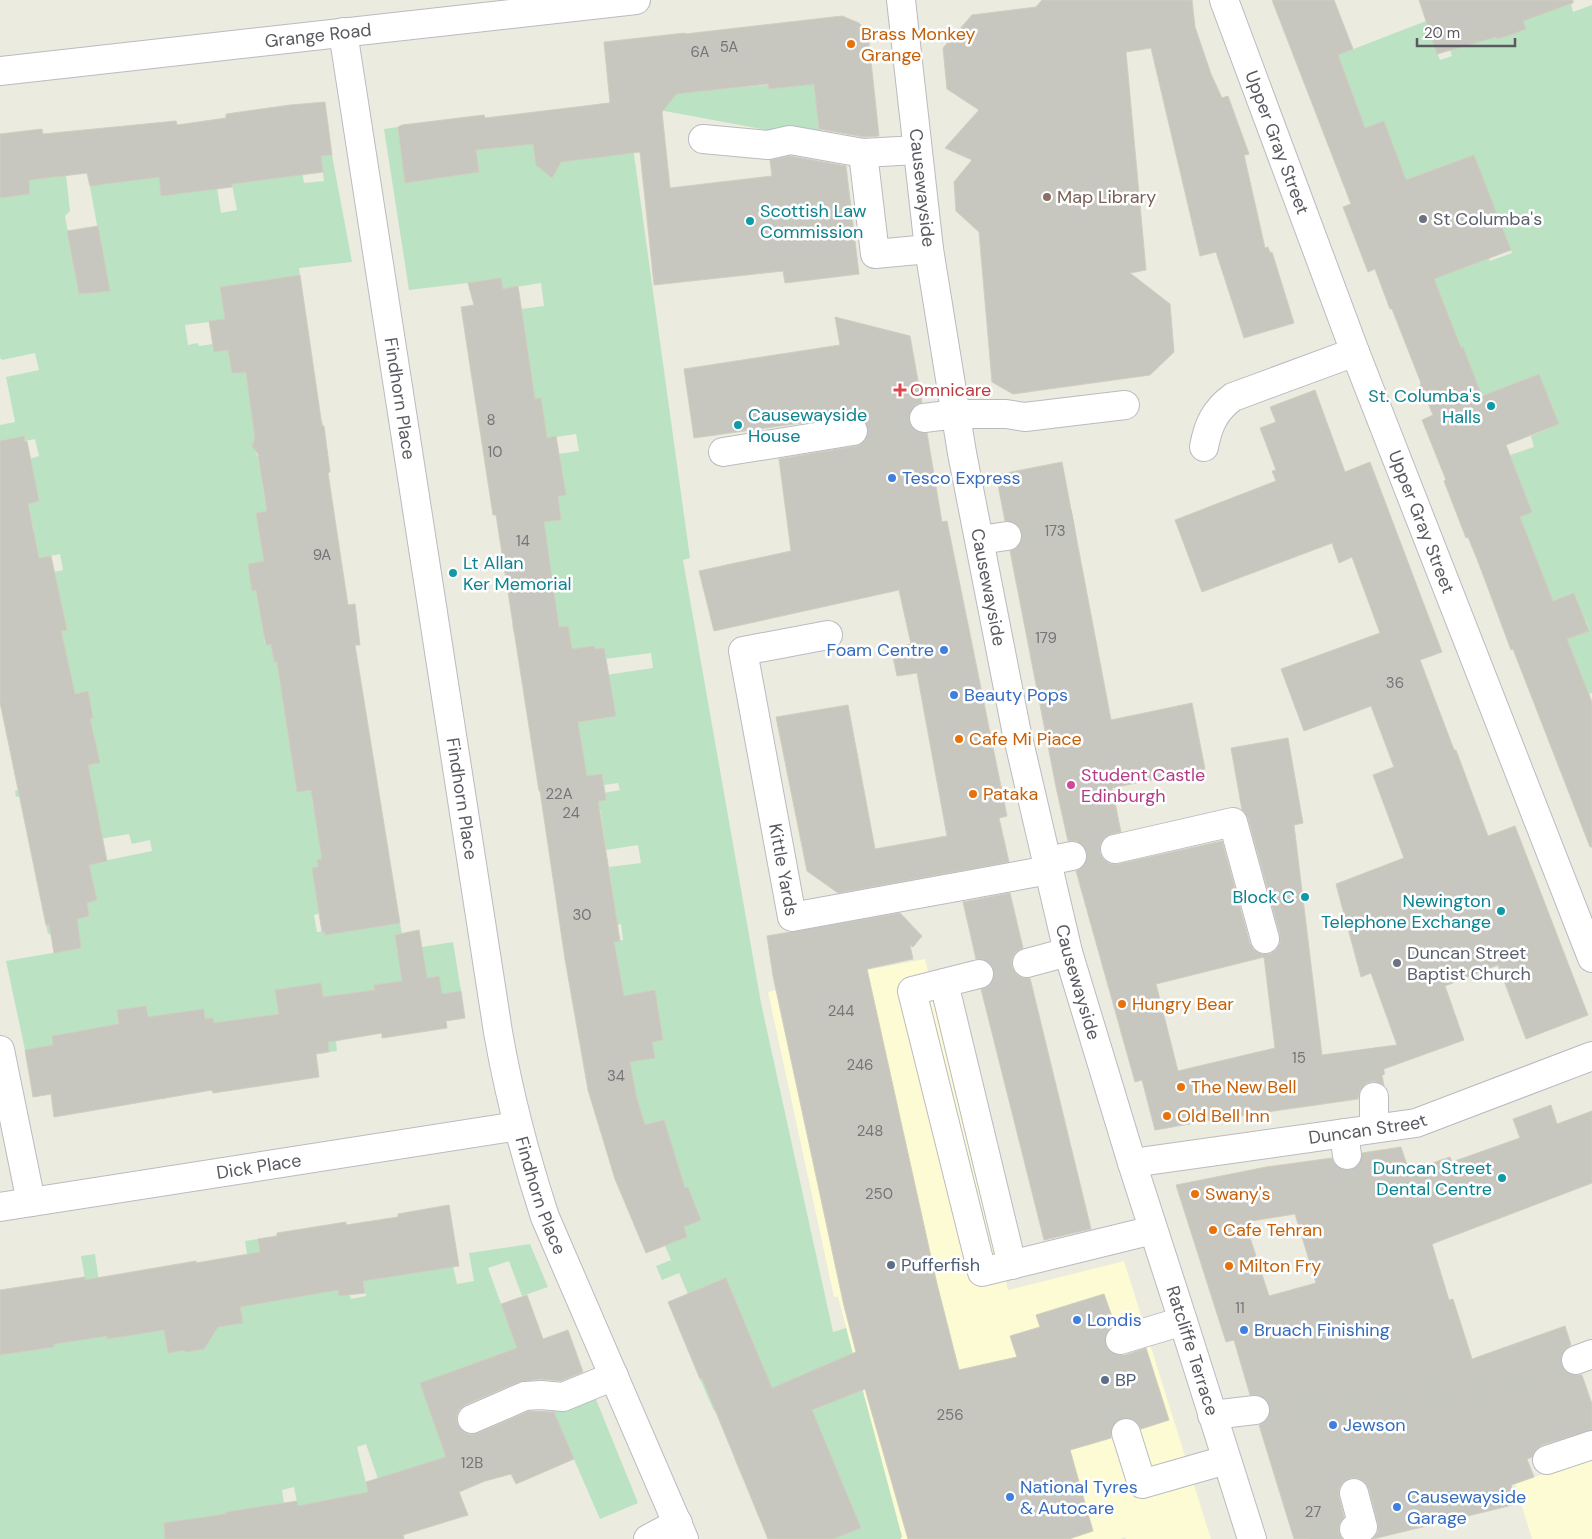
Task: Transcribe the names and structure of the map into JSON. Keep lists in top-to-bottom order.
{
  "streets": {
    "street": [
      "Grange Road",
      "Upper Gray Street",
      "Causewayside",
      "Findhorn Place",
      "Kittle Yards",
      "Duncan Street",
      "Dick Place",
      "Ratcliffe Terrace"
    ]
  },
  "crossings": [
    ["Grange Road", "Findhorn Place"],
    ["Causewayside", "Kittle Yards"],
    ["Causewayside", "Duncan Street"],
    ["Causewayside", "Ratcliffe Terrace"],
    ["Findhorn Place", "Dick Place"],
    ["Duncan Street", "Ratcliffe Terrace"]
  ],
  "places": {
    "other": [
      "Brass Monkey Grange",
      "Map Library",
      "St Columba's",
      "Scottish Law Commission",
      "St. Columba's Halls",
      "Causewayside House",
      "Tesco Express",
      "Lt Allan Ker Memorial",
      "Foam Centre",
      "Beauty Pops",
      "Cafe Mi Piace",
      "Student Castle Edinburgh",
      "Pataka",
      "Block C",
      "Newington Telephone Exchange",
      "Duncan Street Baptist Church",
      "Hungry Bear",
      "The New Bell",
      "Old Bell Inn",
      "Duncan Street Dental Centre",
      "Swany's",
      "Cafe Tehran",
      "Pufferfish",
      "Milton Fry",
      "Londis",
      "Bruach Finishing",
      "BP",
      "Jewson",
      "National Tyres & Autocare",
      "Causewayside Garage"
    ],
    "health": ["Omnicare"]
  },
  "house_numbers": [
    "5A",
    "6A",
    "8",
    "10",
    "173",
    "14",
    "9A",
    "179",
    "36",
    "22A",
    "24",
    "30",
    "244",
    "15",
    "246",
    "34",
    "248",
    "250",
    "11",
    "256",
    "12B",
    "27"
  ],
  "scale_bar": "20 m"
}
